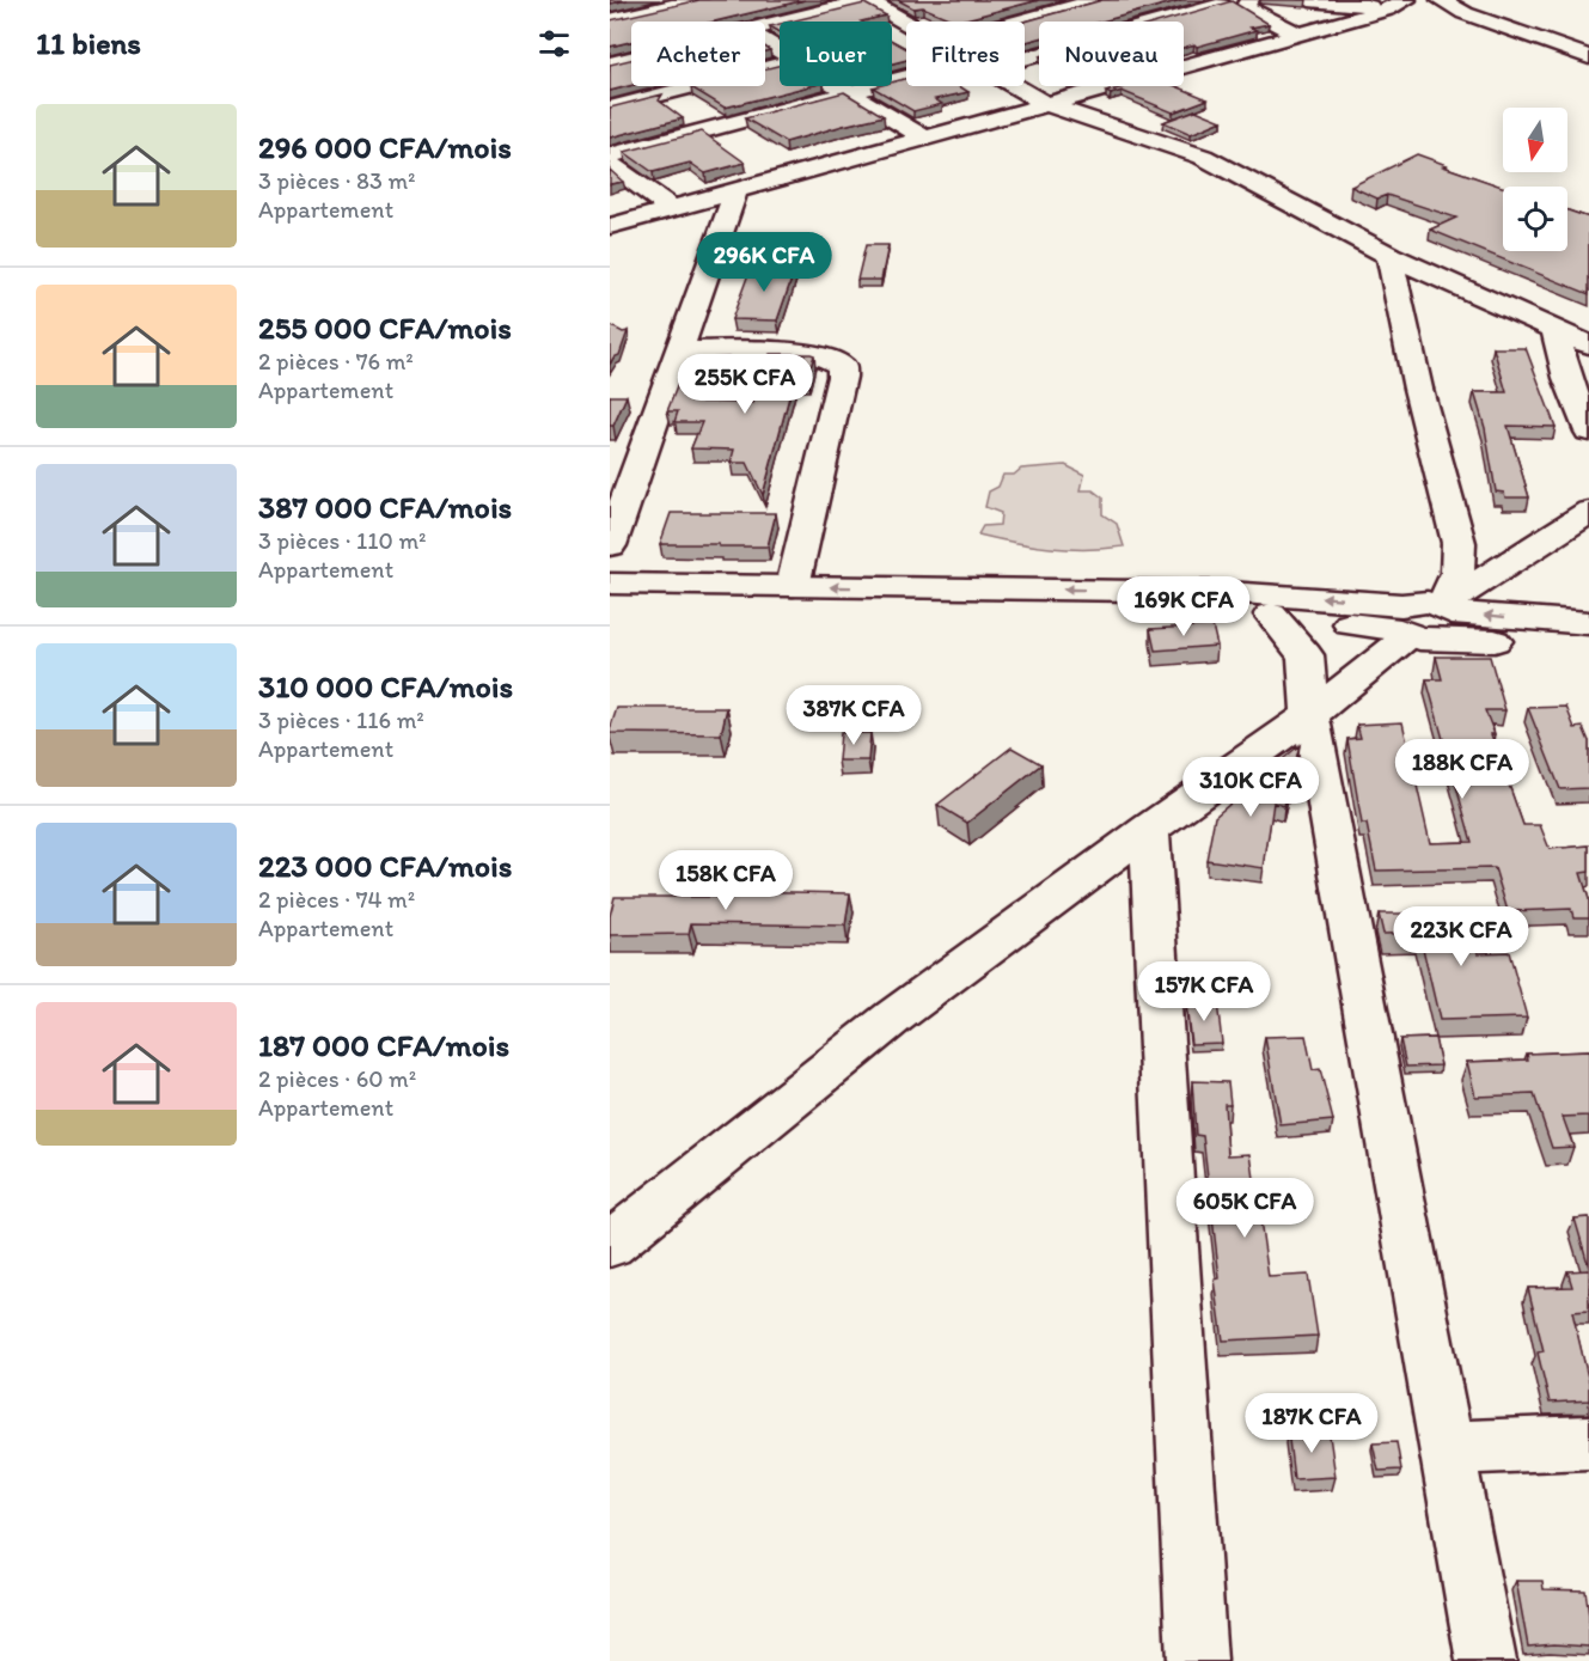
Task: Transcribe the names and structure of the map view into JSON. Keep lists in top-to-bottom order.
{
  "north": "bottom",
  "page": {
    "heading": "11 biens",
    "chip": [
      "Acheter",
      "Louer",
      "Filtres",
      "Nouveau"
    ],
    "list": [
      {
        "name": "296 000 CFA/mois",
        "note": "3 pièces · 83 m² · Appartement"
      },
      {
        "name": "255 000 CFA/mois",
        "note": "2 pièces · 76 m² · Appartement"
      },
      {
        "name": "387 000 CFA/mois",
        "note": "3 pièces · 110 m² · Appartement"
      },
      {
        "name": "310 000 CFA/mois",
        "note": "3 pièces · 116 m² · Appartement"
      },
      {
        "name": "223 000 CFA/mois",
        "note": "2 pièces · 74 m² · Appartement"
      },
      {
        "name": "187 000 CFA/mois",
        "note": "2 pièces · 60 m² · Appartement"
      }
    ],
    "price": [
      "296K CFA",
      "255K CFA",
      "169K CFA",
      "387K CFA",
      "188K CFA",
      "310K CFA",
      "158K CFA",
      "223K CFA",
      "157K CFA",
      "605K CFA",
      "187K CFA"
    ]
  }
}
